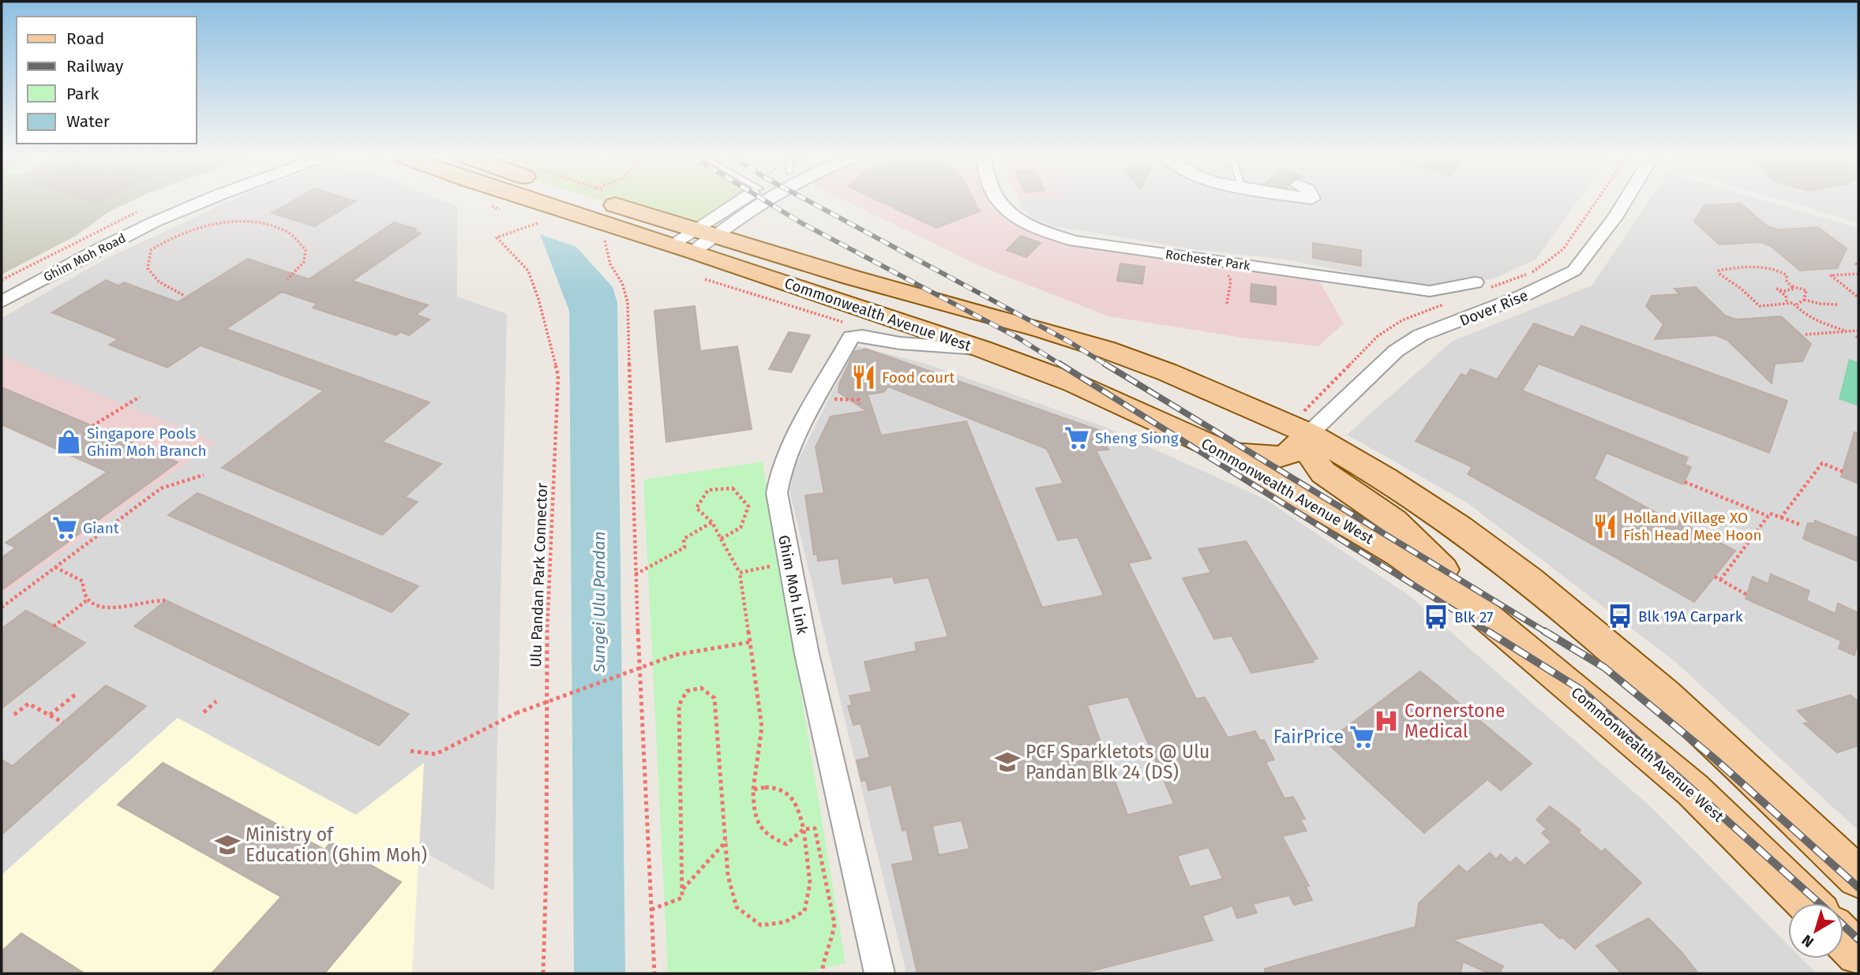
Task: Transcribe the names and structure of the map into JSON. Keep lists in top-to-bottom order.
{
  "streets": {
    "main road": ["Commonwealth Avenue West"],
    "street": [
      "Ghim Moh Road",
      "Rochester Park",
      "Dover Rise",
      "Ghim Moh Link"
    ],
    "path": ["Ulu Pandan Park Connector"]
  },
  "crossings": [
    ["Dover Rise", "Commonwealth Avenue West"],
    ["Commonwealth Avenue West", "Ghim Moh Link"]
  ],
  "water": ["Sungei Ulu Pandan"],
  "places": {
    "restaurant": ["Food court", "Holland Village XO Fish Head Mee Hoon"],
    "supermarket": ["Sheng Siong", "Giant", "FairPrice"],
    "shop": ["Singapore Pools Ghim Moh Branch"],
    "bus stop": ["Blk 19A Carpark", "Blk 27"],
    "hospital": ["Cornerstone Medical"],
    "school or university": ["PCF Sparkletots @ Ulu Pandan Blk 24 (DS)", "Ministry of Education (Ghim Moh)"]
  },
  "legend": [
    "Road",
    "Railway",
    "Park",
    "Water"
  ],
  "north": "bottom left"
}
